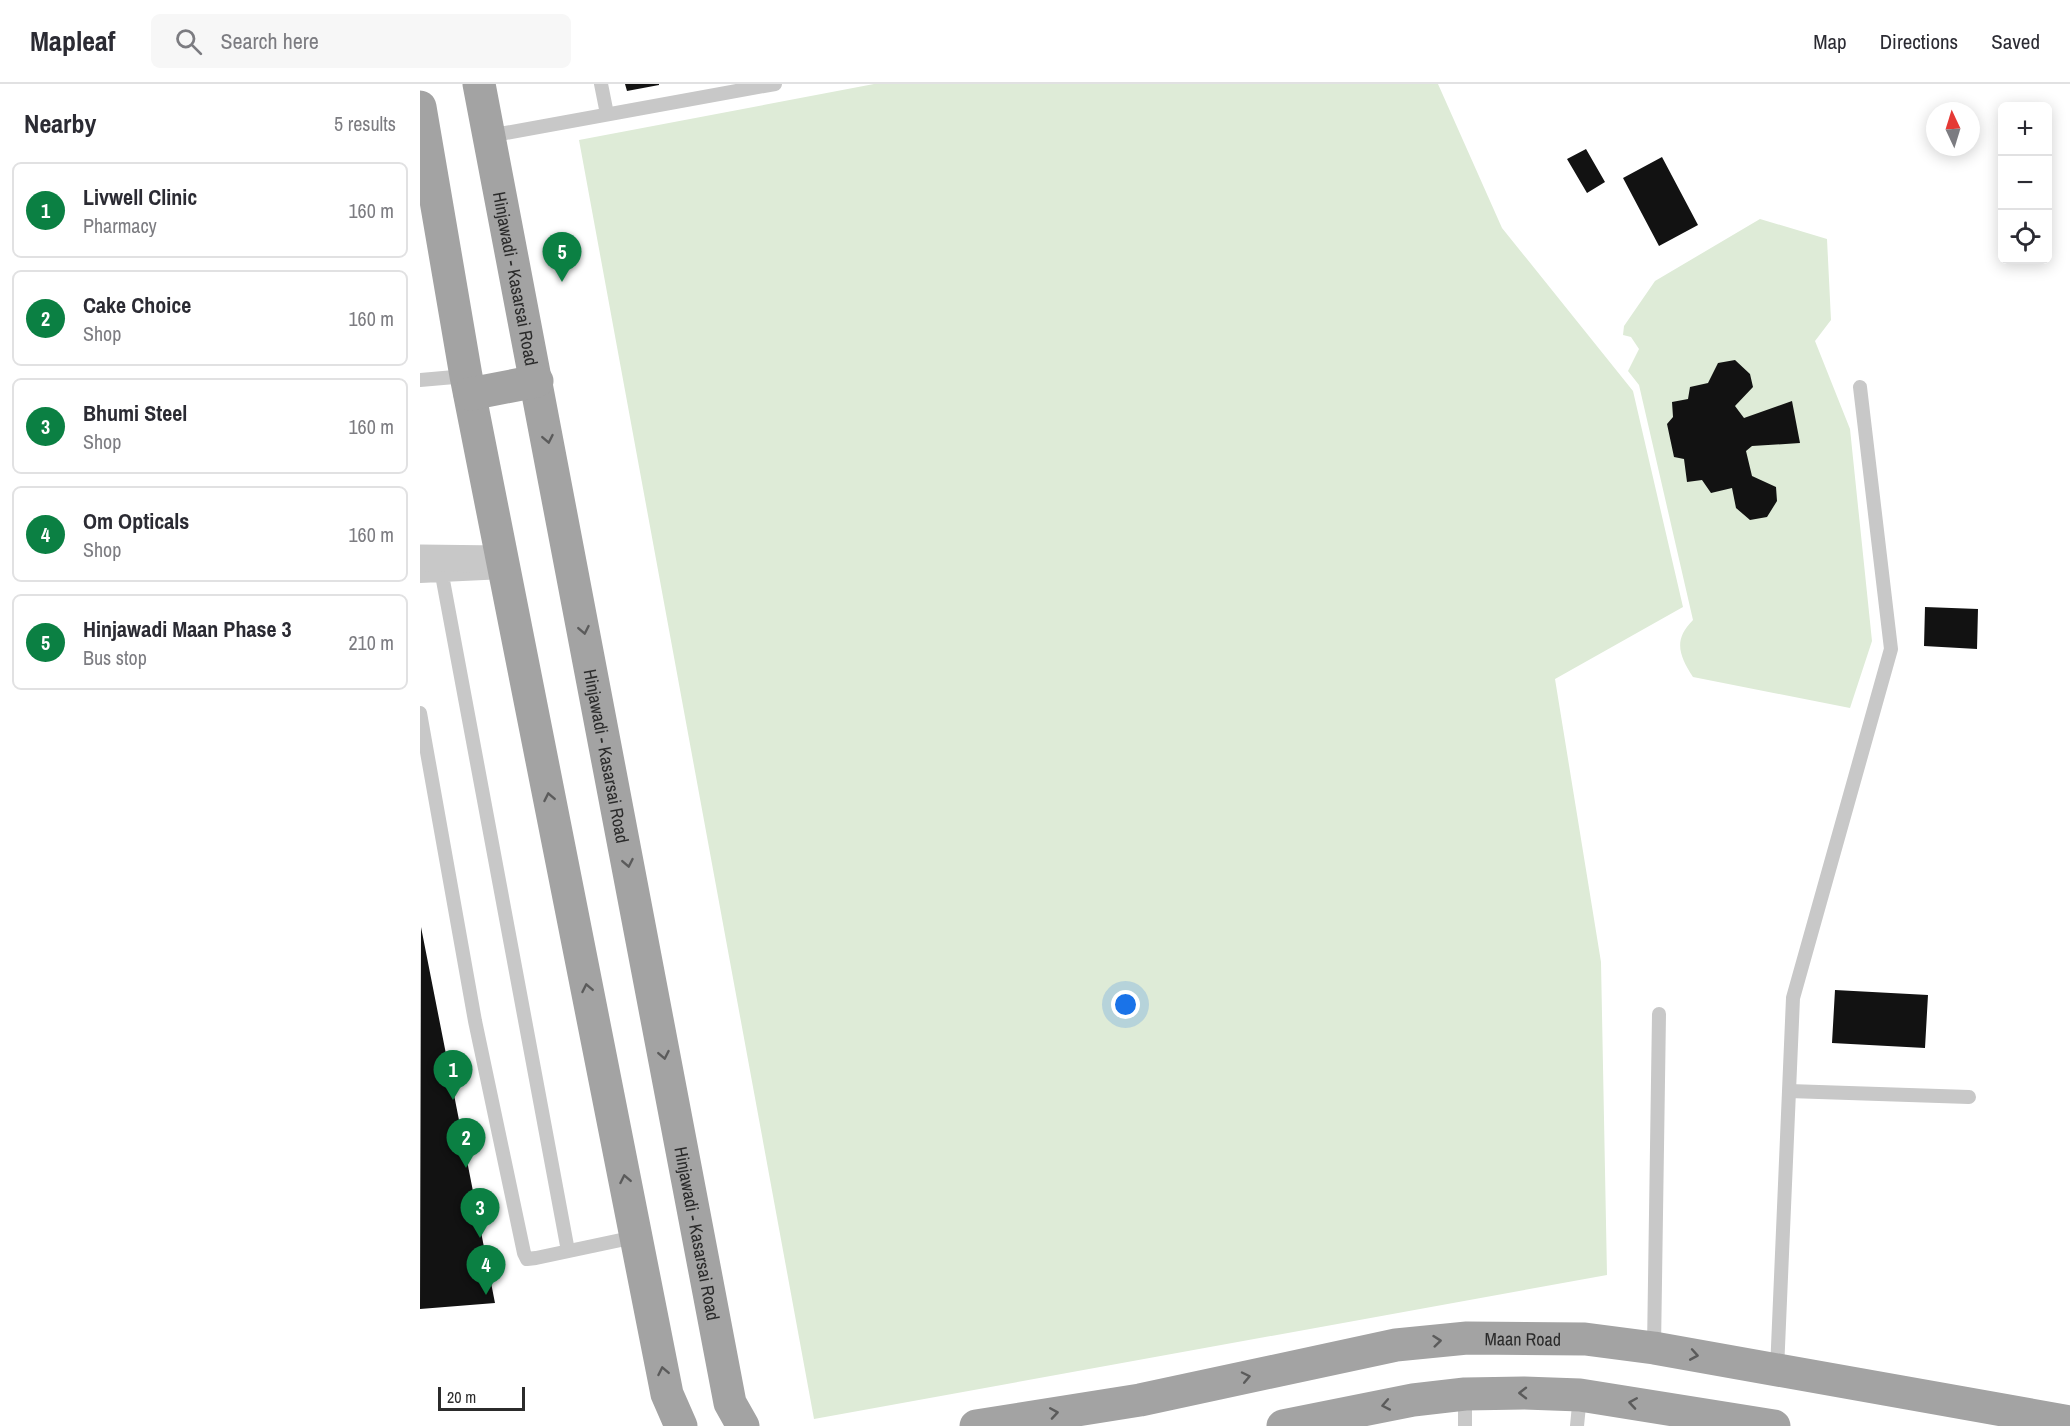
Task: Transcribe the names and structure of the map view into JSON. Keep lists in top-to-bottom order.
{
  "streets": {
    "main road": ["Hinjawadi - Kasarsai Road", "Maan Road"]
  },
  "scale_bar": "20 m",
  "north": "top",
  "page": {
    "header": "Mapleaf",
    "search": "Search here",
    "nav": ["Map", "Directions", "Saved"],
    "heading": ["Nearby", "5 results"],
    "map_buttons": ["+", "−"],
    "list": [
      {
        "mark": "1",
        "name": "Livwell Clinic",
        "note": "Pharmacy",
        "value": "160 m"
      },
      {
        "mark": "2",
        "name": "Cake Choice",
        "note": "Shop",
        "value": "160 m"
      },
      {
        "mark": "3",
        "name": "Bhumi Steel",
        "note": "Shop",
        "value": "160 m"
      },
      {
        "mark": "4",
        "name": "Om Opticals",
        "note": "Shop",
        "value": "160 m"
      },
      {
        "mark": "5",
        "name": "Hinjawadi Maan Phase 3",
        "note": "Bus stop",
        "value": "210 m"
      }
    ],
    "pins": [
      "5",
      "1",
      "2",
      "3",
      "4"
    ],
    "scale": "20 m"
  }
}
